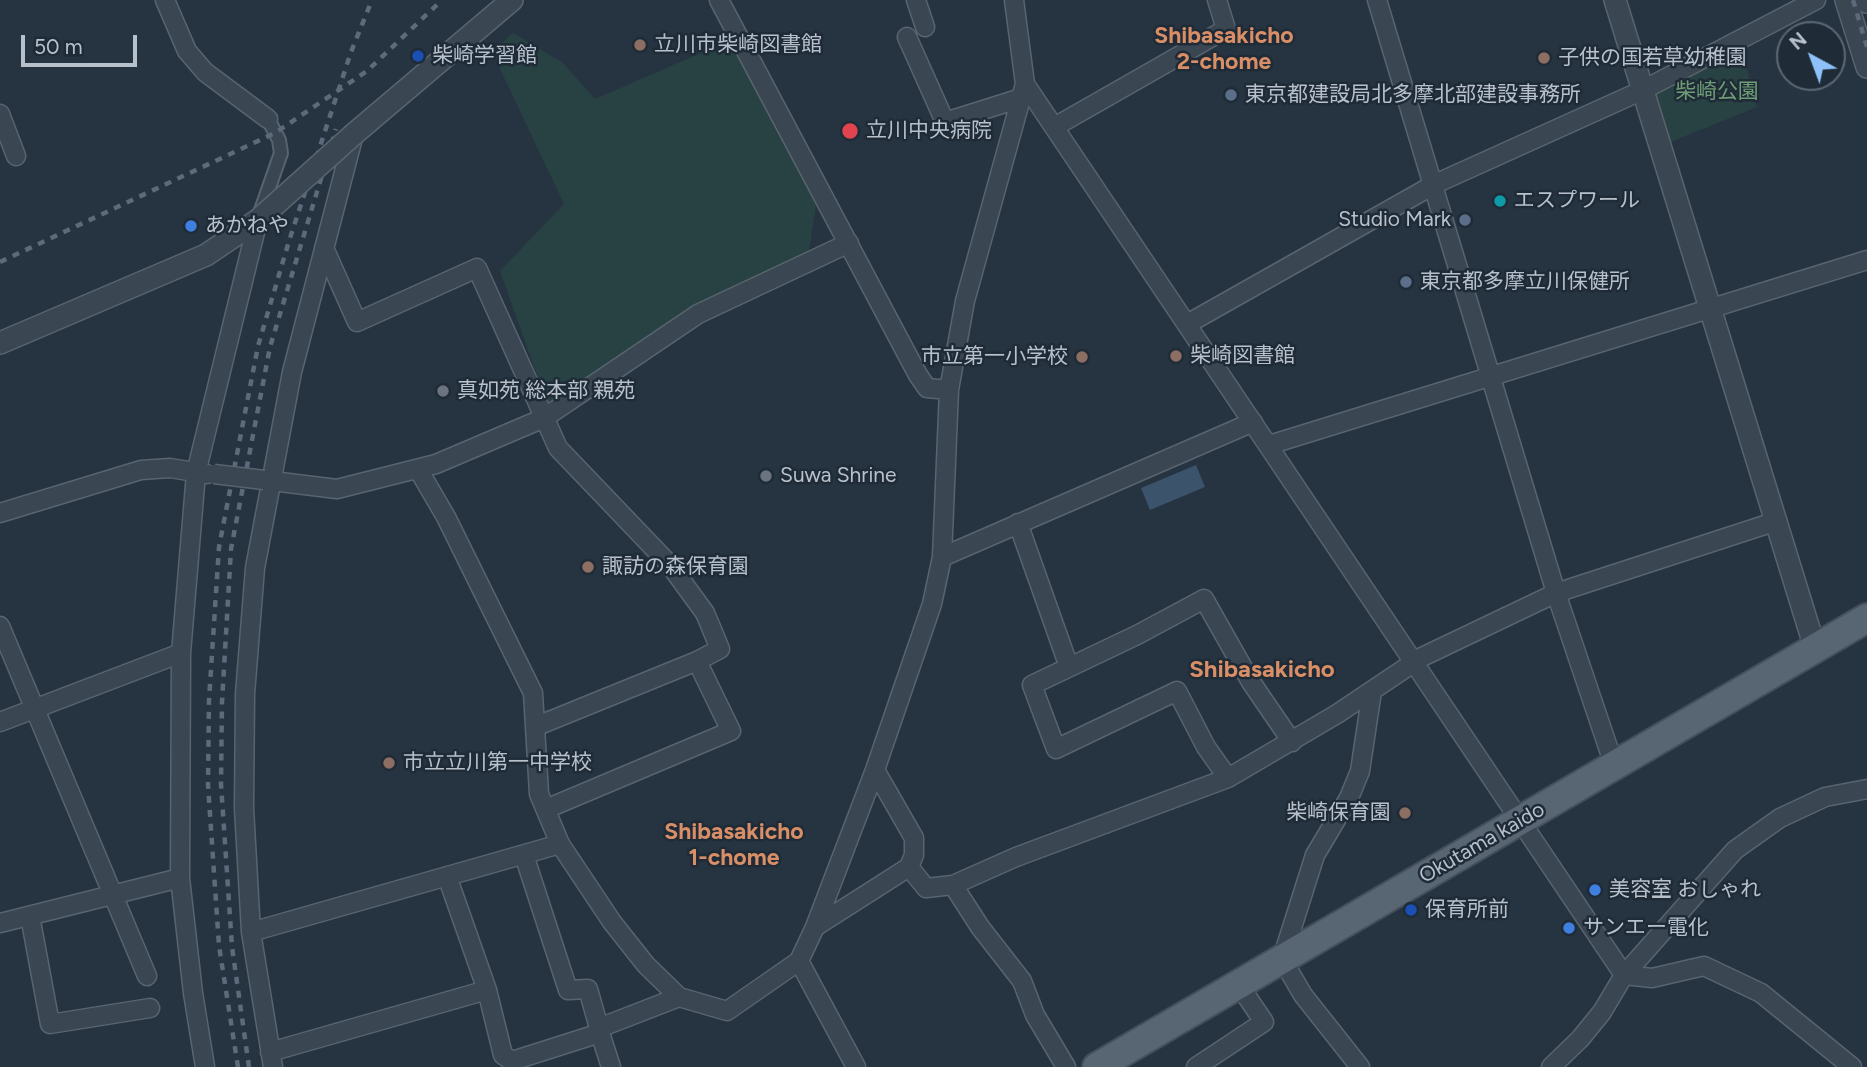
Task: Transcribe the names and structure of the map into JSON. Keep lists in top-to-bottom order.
{
  "streets": {
    "main road": ["Okutama kaido"]
  },
  "districts": ["Shibasakicho 2-chome", "Shibasakicho", "Shibasakicho 1-chome"],
  "parks": ["柴崎公園"],
  "places": [
    "立川市柴崎図書館",
    "柴崎学習館",
    "子供の国若草幼稚園",
    "東京都建設局北多摩北部建設事務所",
    "立川中央病院",
    "エスプワール",
    "Studio Mark",
    "あかねや",
    "東京都多摩立川保健所",
    "柴崎図書館",
    "市立第一小学校",
    "真如苑 総本部 親苑",
    "Suwa Shrine",
    "諏訪の森保育園",
    "市立立川第一中学校",
    "柴崎保育園",
    "美容室 おしゃれ",
    "保育所前",
    "サンエー電化"
  ],
  "scale_bar": "50 m",
  "north": "top left"
}
